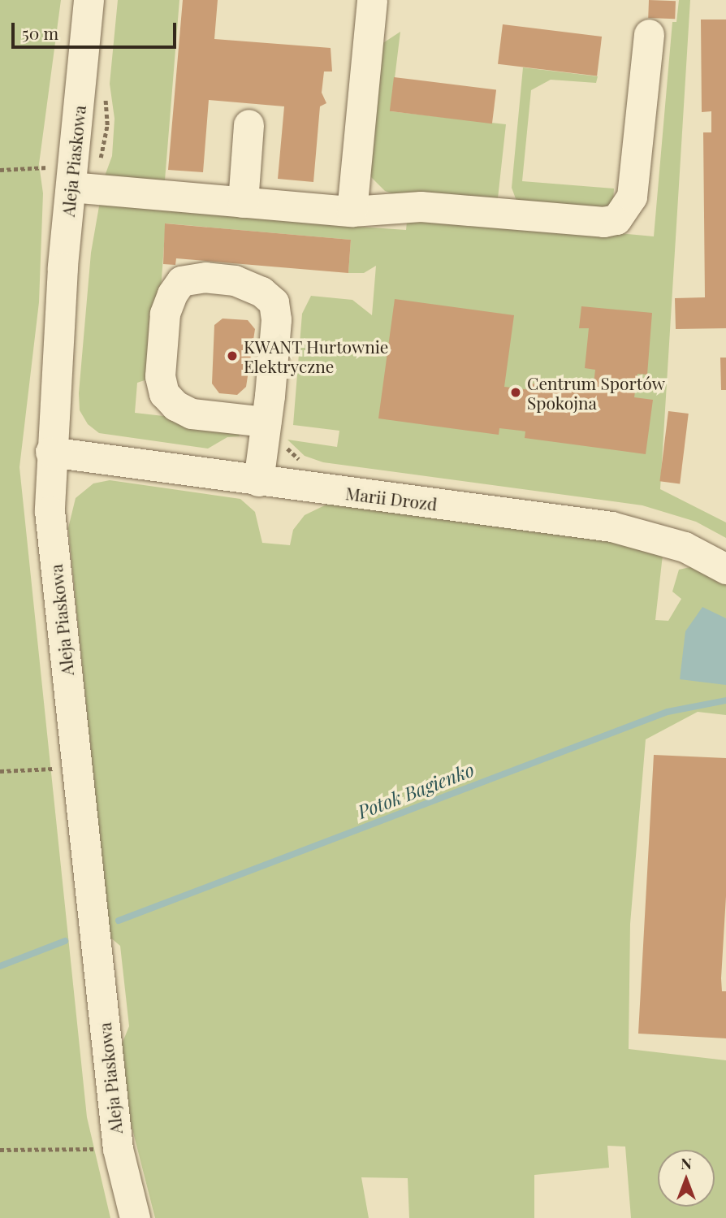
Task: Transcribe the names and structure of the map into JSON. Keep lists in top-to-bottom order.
{
  "streets": {
    "street": ["Aleja Piaskowa", "Marii Drozd"]
  },
  "crossings": [
    ["Aleja Piaskowa", "Marii Drozd"]
  ],
  "water": ["Potok Bagienko"],
  "places": ["KWANT Hurtownie Elektryczne", "Centrum Sportów Spokojna"],
  "scale_bar": "50 m",
  "north": "top"
}
